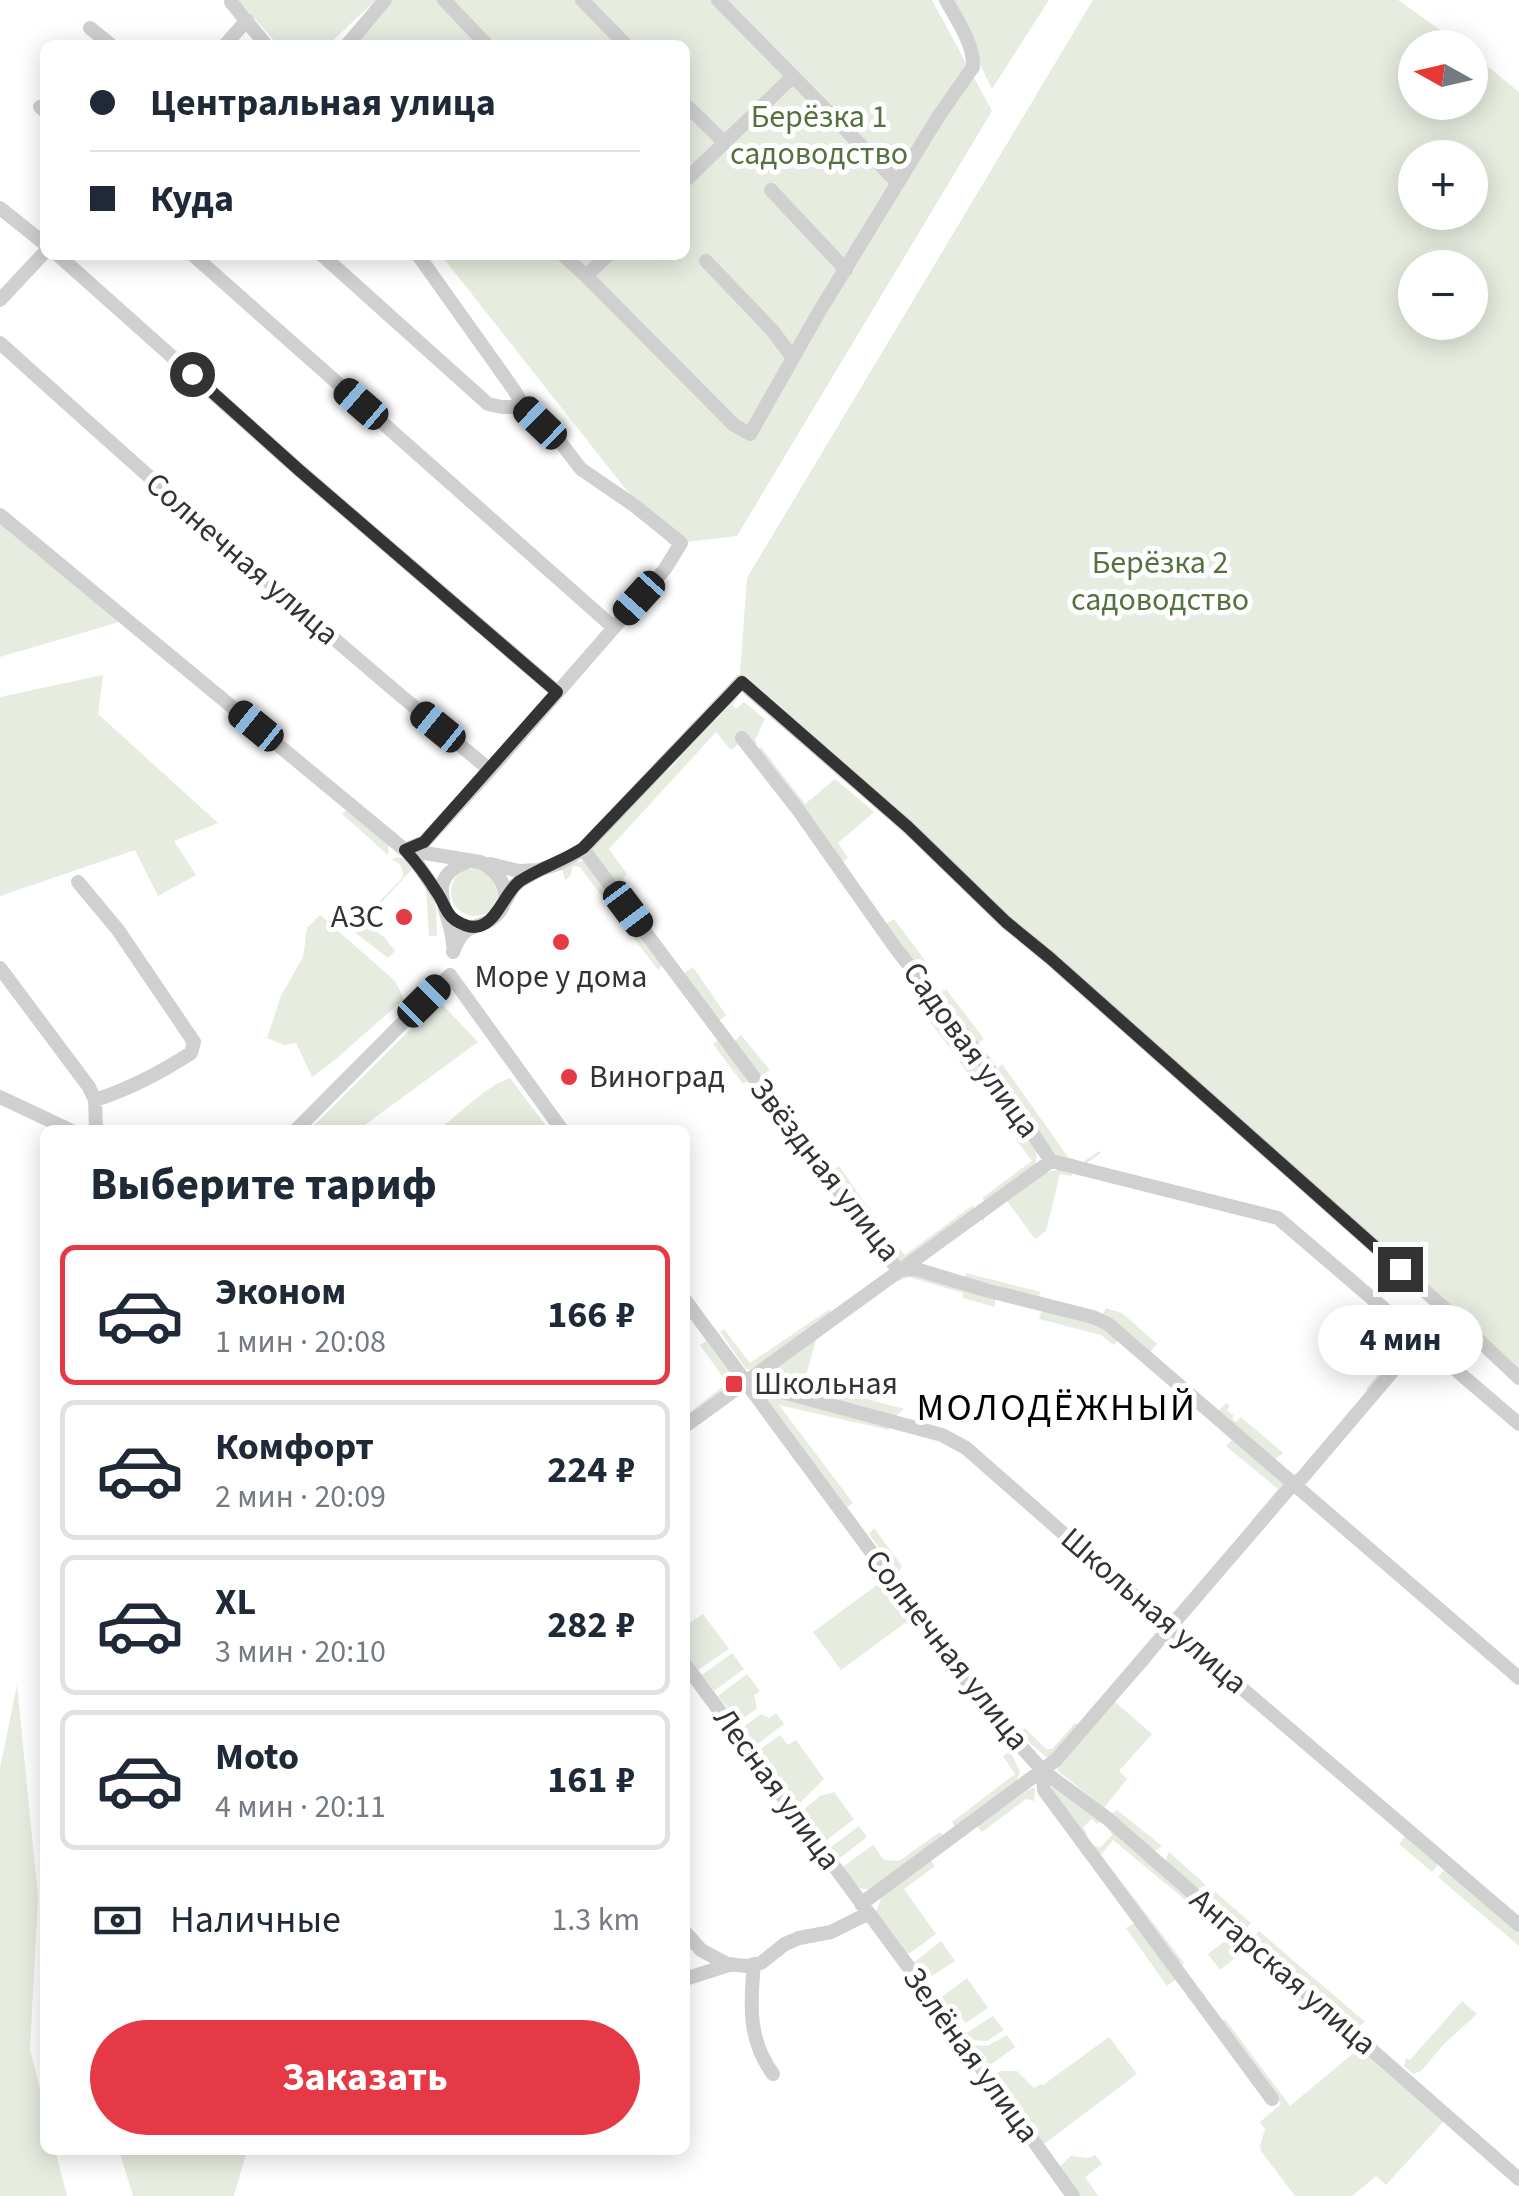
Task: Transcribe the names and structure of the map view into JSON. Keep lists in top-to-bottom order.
{
  "streets": {
    "street": [
      "Солнечная улица",
      "Садовая улица",
      "Звёздная улица",
      "Школьная улица",
      "Лесная улица",
      "Ангарская улица",
      "Зелёная улица"
    ]
  },
  "crossings": [
    ["Солнечная улица", "Школьная улица"],
    ["Солнечная улица", "Ангарская улица"],
    ["Лесная улица", "Зелёная улица"]
  ],
  "districts": ["МОЛОДЁЖНЫЙ"],
  "parks": ["Берёзка 1 садоводство", "Берёзка 2 садоводство"],
  "places": {
    "other": ["АЗС", "Море у дома", "Виноград"],
    "transit": ["Школьная"]
  },
  "north": "left",
  "page": {
    "map_buttons": ["+", "−"],
    "banner": ["Центральная улица", "Куда"],
    "heading": "Выберите тариф",
    "list": [
      {
        "name": "Эконом",
        "note": "1 мин · 20:08",
        "value": "166 ₽"
      },
      {
        "name": "Комфорт",
        "note": "2 мин · 20:09",
        "value": "224 ₽"
      },
      {
        "name": "XL",
        "note": "3 мин · 20:10",
        "value": "282 ₽"
      },
      {
        "name": "Moto",
        "note": "4 мин · 20:11",
        "value": "161 ₽"
      }
    ],
    "bubble": "4 мин",
    "pay": ["Наличные", "1.3 km"],
    "buttons": "Заказать"
  }
}
